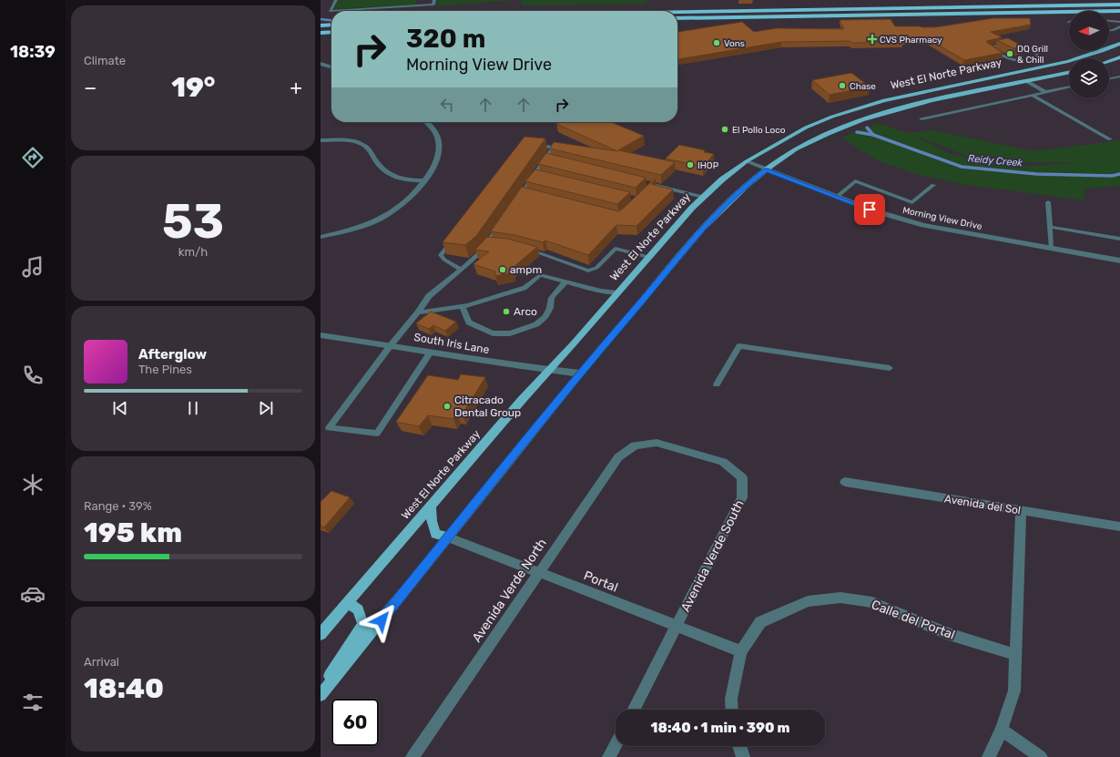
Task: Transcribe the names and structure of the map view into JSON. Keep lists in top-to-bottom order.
{
  "streets": {
    "main road": ["West El Norte Parkway"],
    "street": [
      "Morning View Drive",
      "South Iris Lane",
      "Avenida del Sol",
      "Avenida Verde South",
      "Portal",
      "Avenida Verde North",
      "Calle del Portal"
    ]
  },
  "crossings": [
    ["West El Norte Parkway", "Morning View Drive"],
    ["West El Norte Parkway", "South Iris Lane"],
    ["Avenida Verde South", "Portal"],
    ["Avenida Verde South", "Avenida Verde North"],
    ["Portal", "Avenida Verde North"],
    ["Portal", "Calle del Portal"]
  ],
  "water": ["Reidy Creek"],
  "places": {
    "health": ["CVS Pharmacy"],
    "other": [
      "Vons",
      "DQ Grill & Chill",
      "Chase",
      "El Pollo Loco",
      "IHOP",
      "ampm",
      "Arco",
      "Citracado Dental Group"
    ]
  },
  "north": "left",
  "page": {
    "tabs": "18:39",
    "tile": [
      "Climate",
      ["53", "km/h"],
      ["Range · 39%", "195 km"],
      ["Arrival", "18:40"]
    ],
    "turn": ["320 m", "Morning View Drive"],
    "heat": ["−", "19°", "+"],
    "song": ["Afterglow", "The Pines"],
    "limit": "60",
    "trip": "18:40 · 1 min · 390 m"
  }
}
